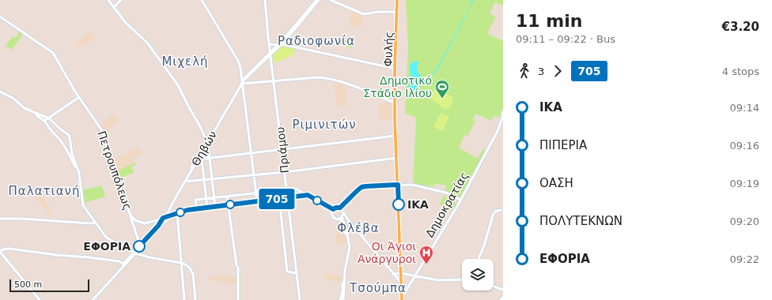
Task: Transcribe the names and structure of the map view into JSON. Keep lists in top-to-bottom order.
{
  "streets": {
    "main road": ["Φυλής"],
    "street": [
      "Θηβών",
      "Πριάμου",
      "Πετρουπόλεως",
      "Δημοκρατίας"
    ]
  },
  "crossings": [
    ["Φυλής", "Δημοκρατίας"],
    ["Θηβών", "Πριάμου"],
    ["Θηβών", "Πετρουπόλεως"]
  ],
  "districts": [
    "Ραδιοφωνία",
    "Μιχελή",
    "Ριμινιτών",
    "Παλατιανή",
    "Φλέβα",
    "Τσούμπα"
  ],
  "places": {
    "sports": ["Δημοτικό Στάδιο Ιλίου"],
    "other": ["ΙΚΑ", "ΕΦΟΡΙΑ"],
    "hospital": ["Οι Άγιοι Ανάργυροι"]
  },
  "lines": ["bus line 705"],
  "scale_bar": "500 m",
  "page": {
    "on_map": "705",
    "heading": ["11 min", "09:11 – 09:22 · Bus", "€3.20"],
    "legs": ["3", "705", "4 stops"],
    "list": [
      {
        "name": "ΙΚΑ",
        "value": "09:14"
      },
      {
        "name": "ΠΙΠΕΡΙΑ",
        "value": "09:16"
      },
      {
        "name": "ΟΑΣΗ",
        "value": "09:19"
      },
      {
        "name": "ΠΟΛΥΤΕΚΝΩΝ",
        "value": "09:20"
      },
      {
        "name": "ΕΦΟΡΙΑ",
        "value": "09:22"
      }
    ],
    "scale": "500 m"
  }
}
